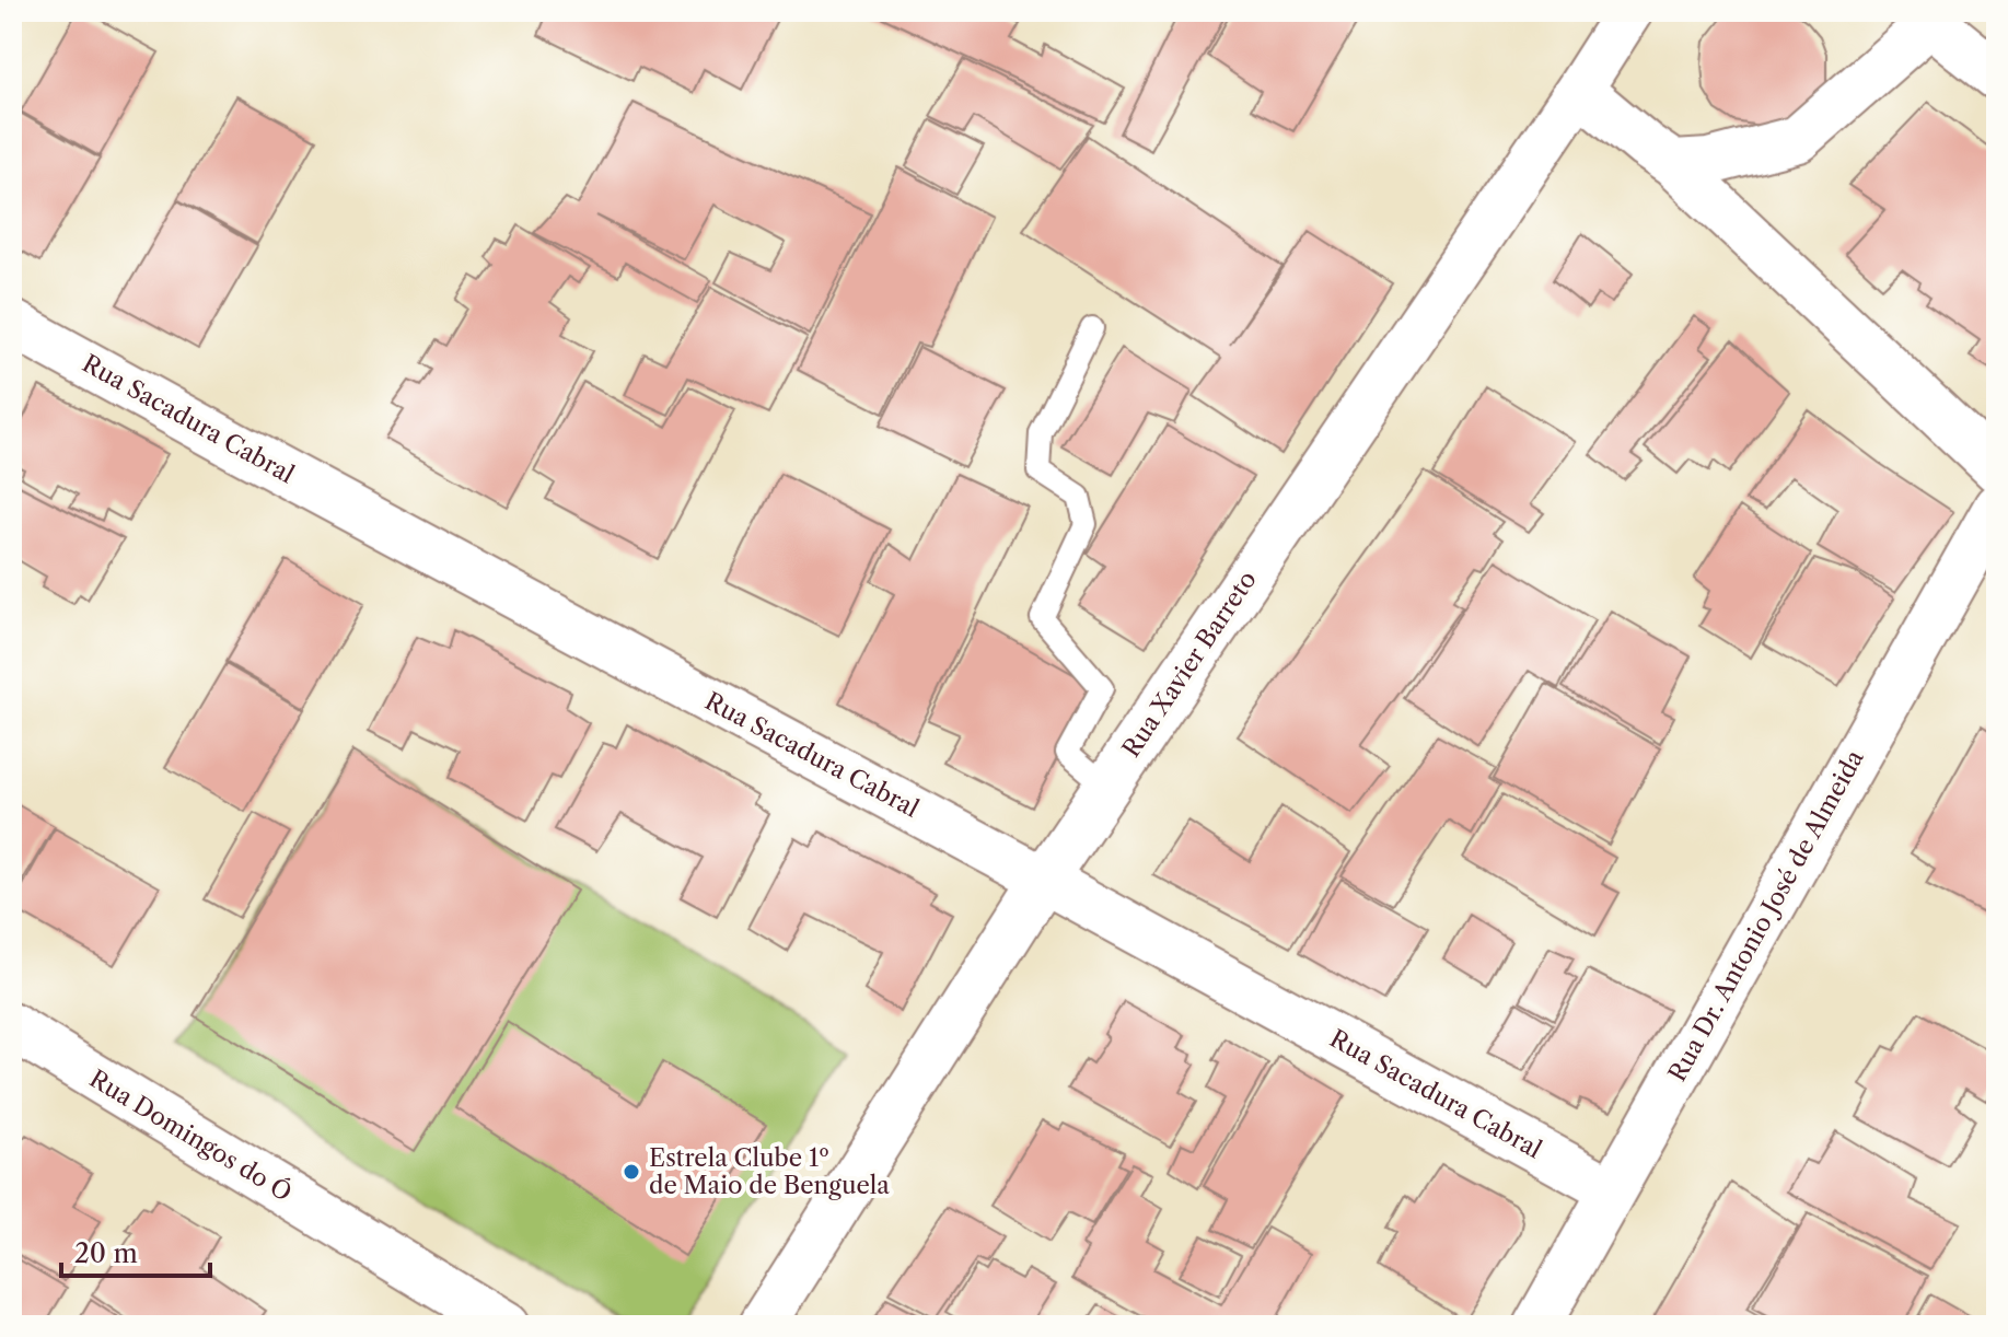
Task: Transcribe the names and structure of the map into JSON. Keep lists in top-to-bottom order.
{
  "streets": {
    "street": [
      "Rua Sacadura Cabral",
      "Rua Xavier Barreto",
      "Rua Dr. Antonio José de Almeida",
      "Rua Domingos do Ó"
    ]
  },
  "crossings": [
    ["Rua Sacadura Cabral", "Rua Xavier Barreto"],
    ["Rua Sacadura Cabral", "Rua Dr. Antonio José de Almeida"]
  ],
  "places": ["Estrela Clube 1º de Maio de Benguela"],
  "scale_bar": "20 m"
}
